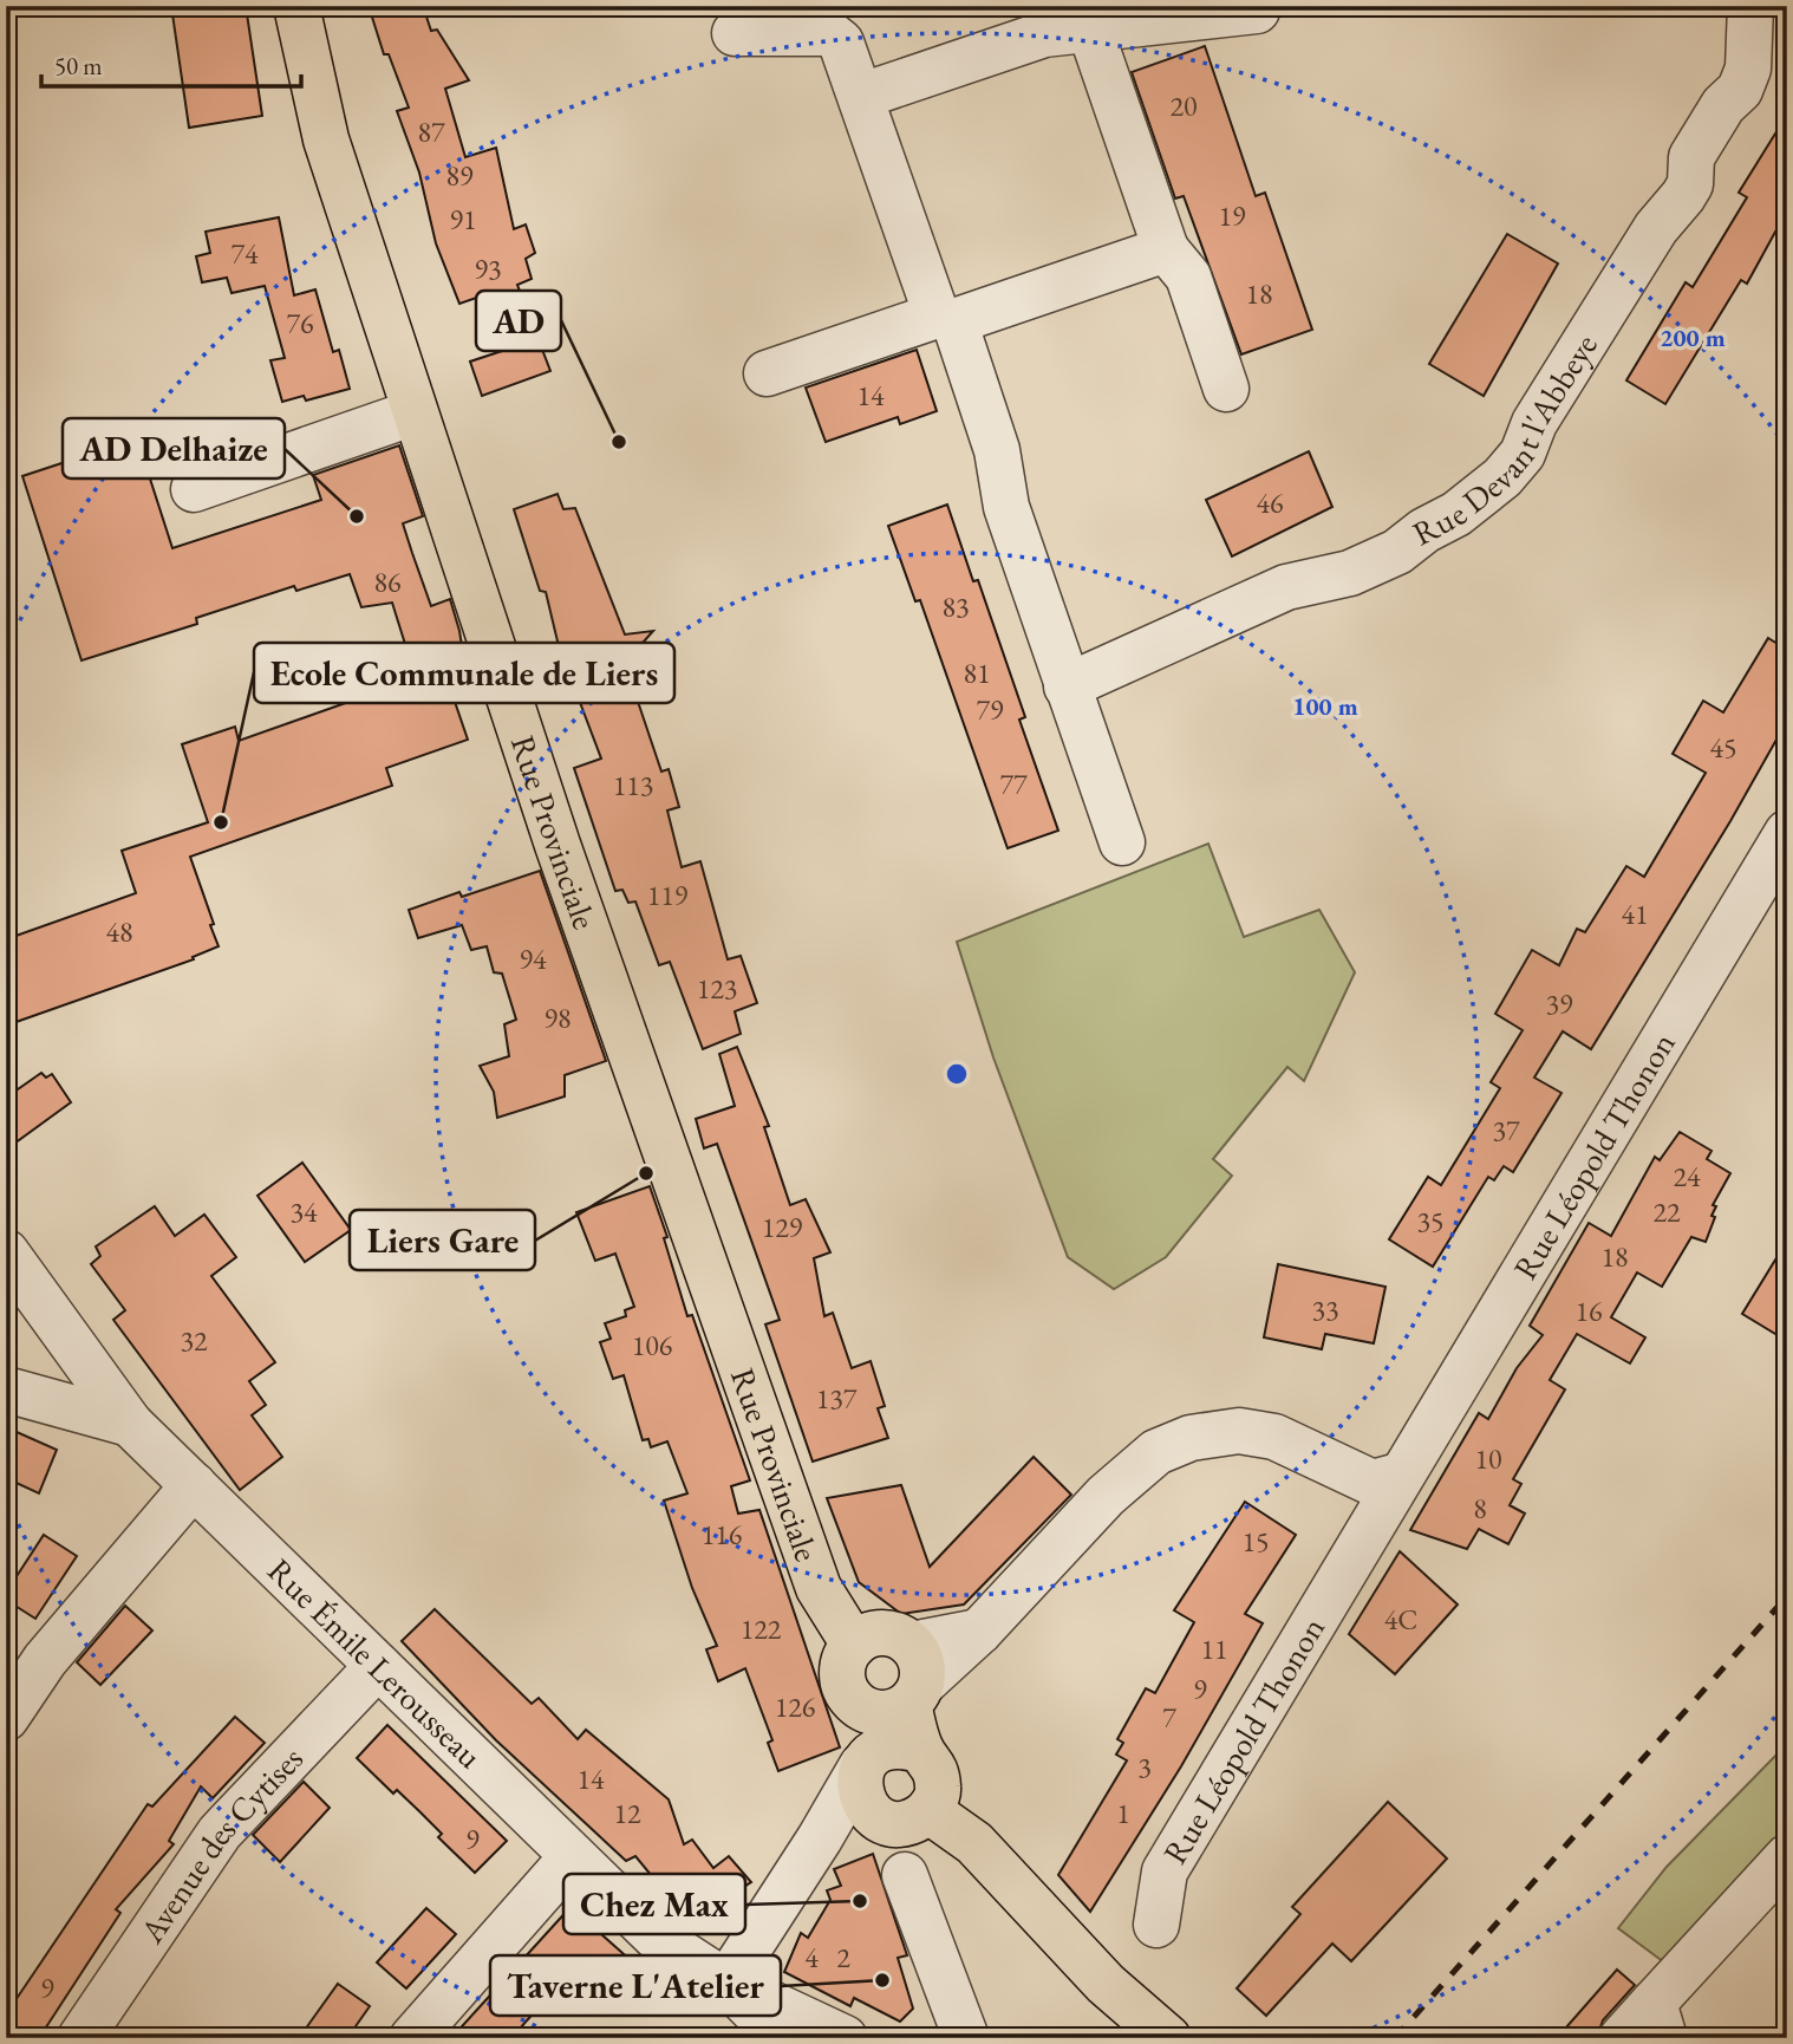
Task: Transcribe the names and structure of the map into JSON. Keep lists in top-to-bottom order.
{
  "streets": {
    "main road": ["Rue Provinciale"],
    "street": [
      "Rue Devant l'Abbeye",
      "Rue Léopold Thonon",
      "Rue Émile Lerousseau",
      "Avenue des Cytises"
    ]
  },
  "crossings": [
    ["Rue Émile Lerousseau", "Avenue des Cytises"]
  ],
  "places": [
    "AD",
    "AD Delhaize",
    "Ecole Communale de Liers",
    "Liers Gare",
    "Chez Max",
    "Taverne L'Atelier"
  ],
  "house_numbers": [
    "20",
    "87",
    "89",
    "19",
    "91",
    "74",
    "93",
    "18",
    "76",
    "14",
    "46",
    "86",
    "83",
    "81",
    "79",
    "45",
    "77",
    "113",
    "119",
    "41",
    "48",
    "94",
    "123",
    "39",
    "98",
    "37",
    "24",
    "34",
    "22",
    "35",
    "129",
    "18",
    "33",
    "16",
    "32",
    "106",
    "137",
    "10",
    "8",
    "116",
    "15",
    "4C",
    "122",
    "11",
    "9",
    "126",
    "7",
    "3",
    "14",
    "12",
    "1",
    "9",
    "4",
    "2",
    "9"
  ],
  "scale_bar": "50 m",
  "rings": ["200 m", "100 m"]
}
